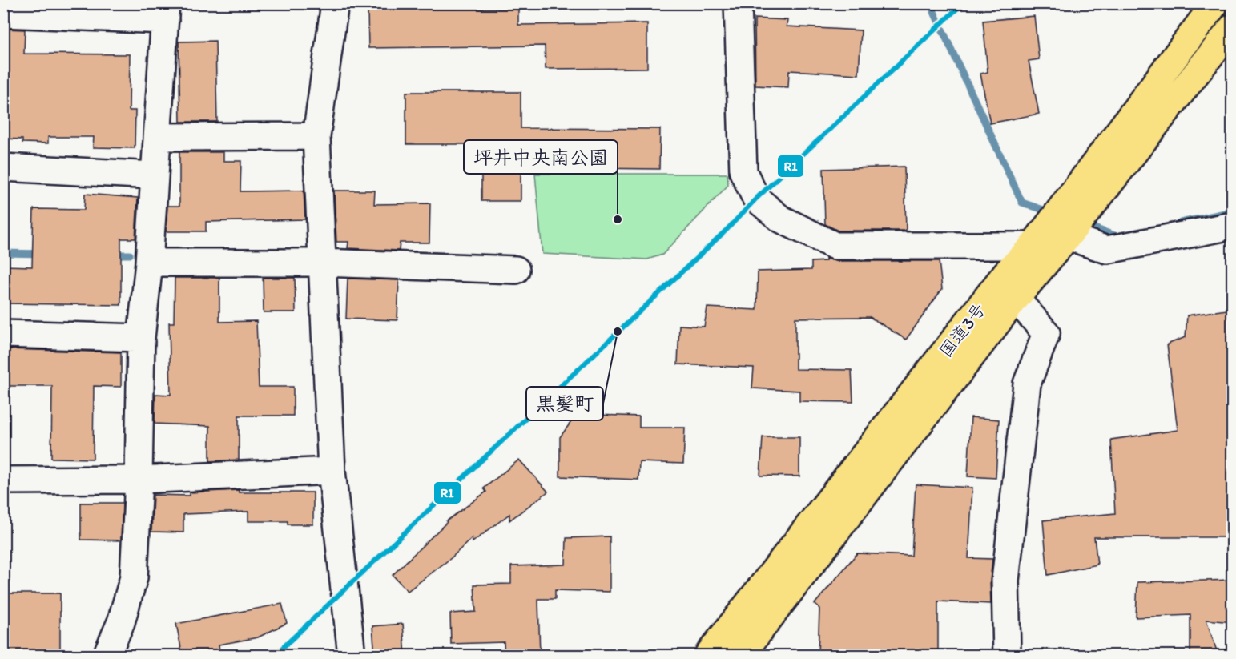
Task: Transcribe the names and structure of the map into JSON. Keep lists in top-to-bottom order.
{
  "streets": {
    "highway": ["国道3号"]
  },
  "places": ["坪井中央南公園", "黒髪町"],
  "lines": ["transit line R1"]
}
